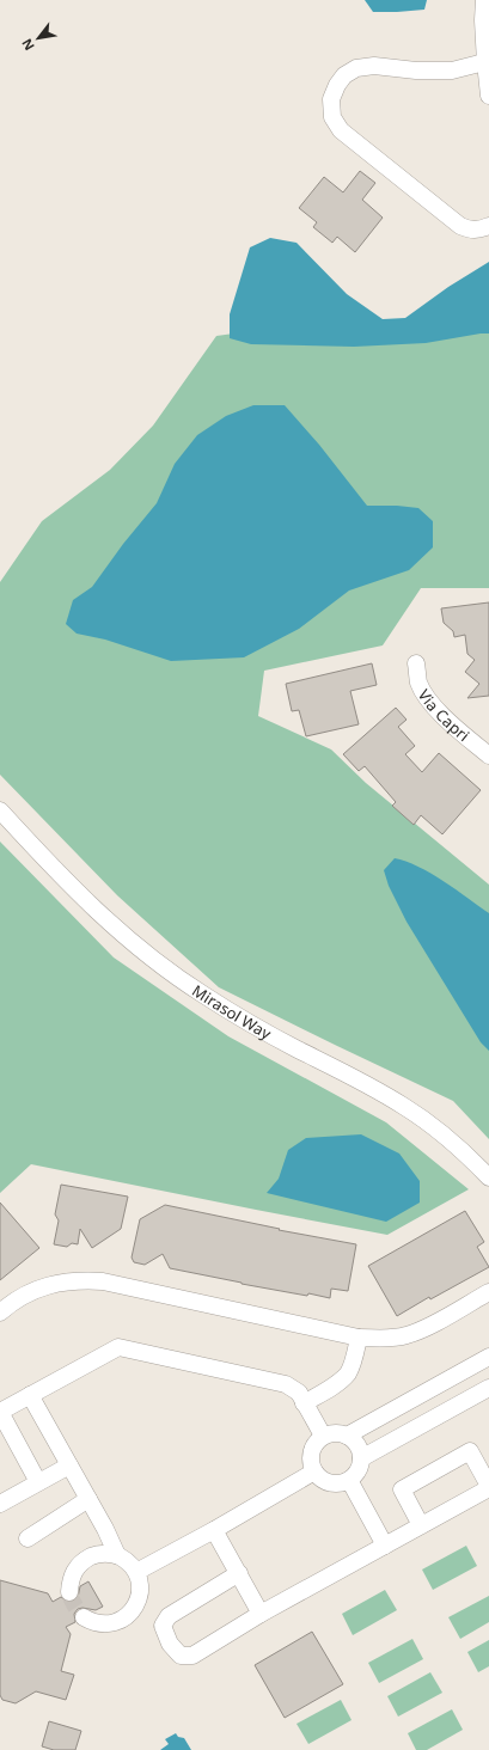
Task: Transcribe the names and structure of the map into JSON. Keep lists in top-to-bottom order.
{
  "streets": {
    "street": ["Via Capri", "Mirasol Way"]
  },
  "north": "bottom left"
}
